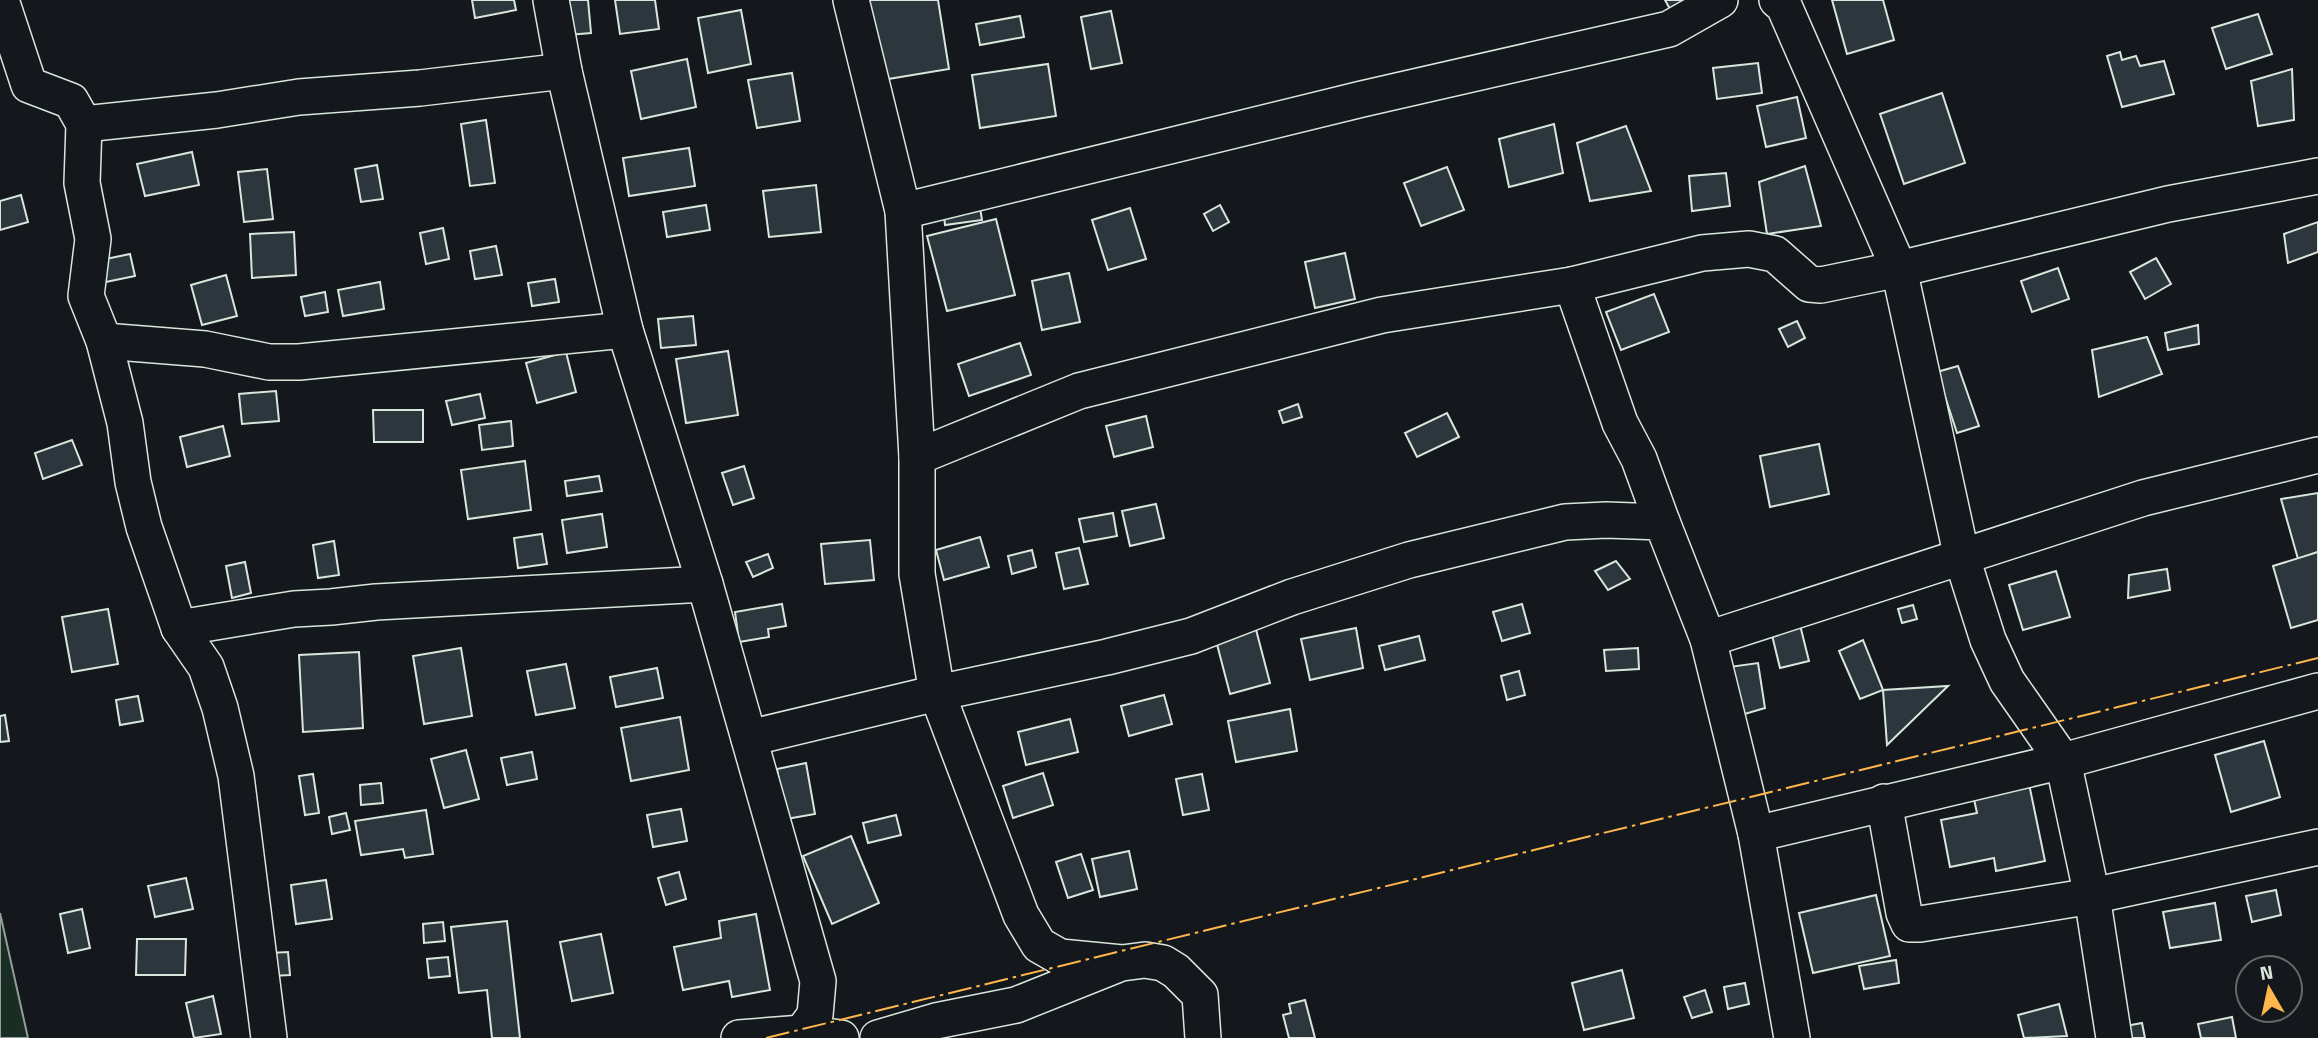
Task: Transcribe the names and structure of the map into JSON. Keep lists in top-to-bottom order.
{
  "north": "top"
}
